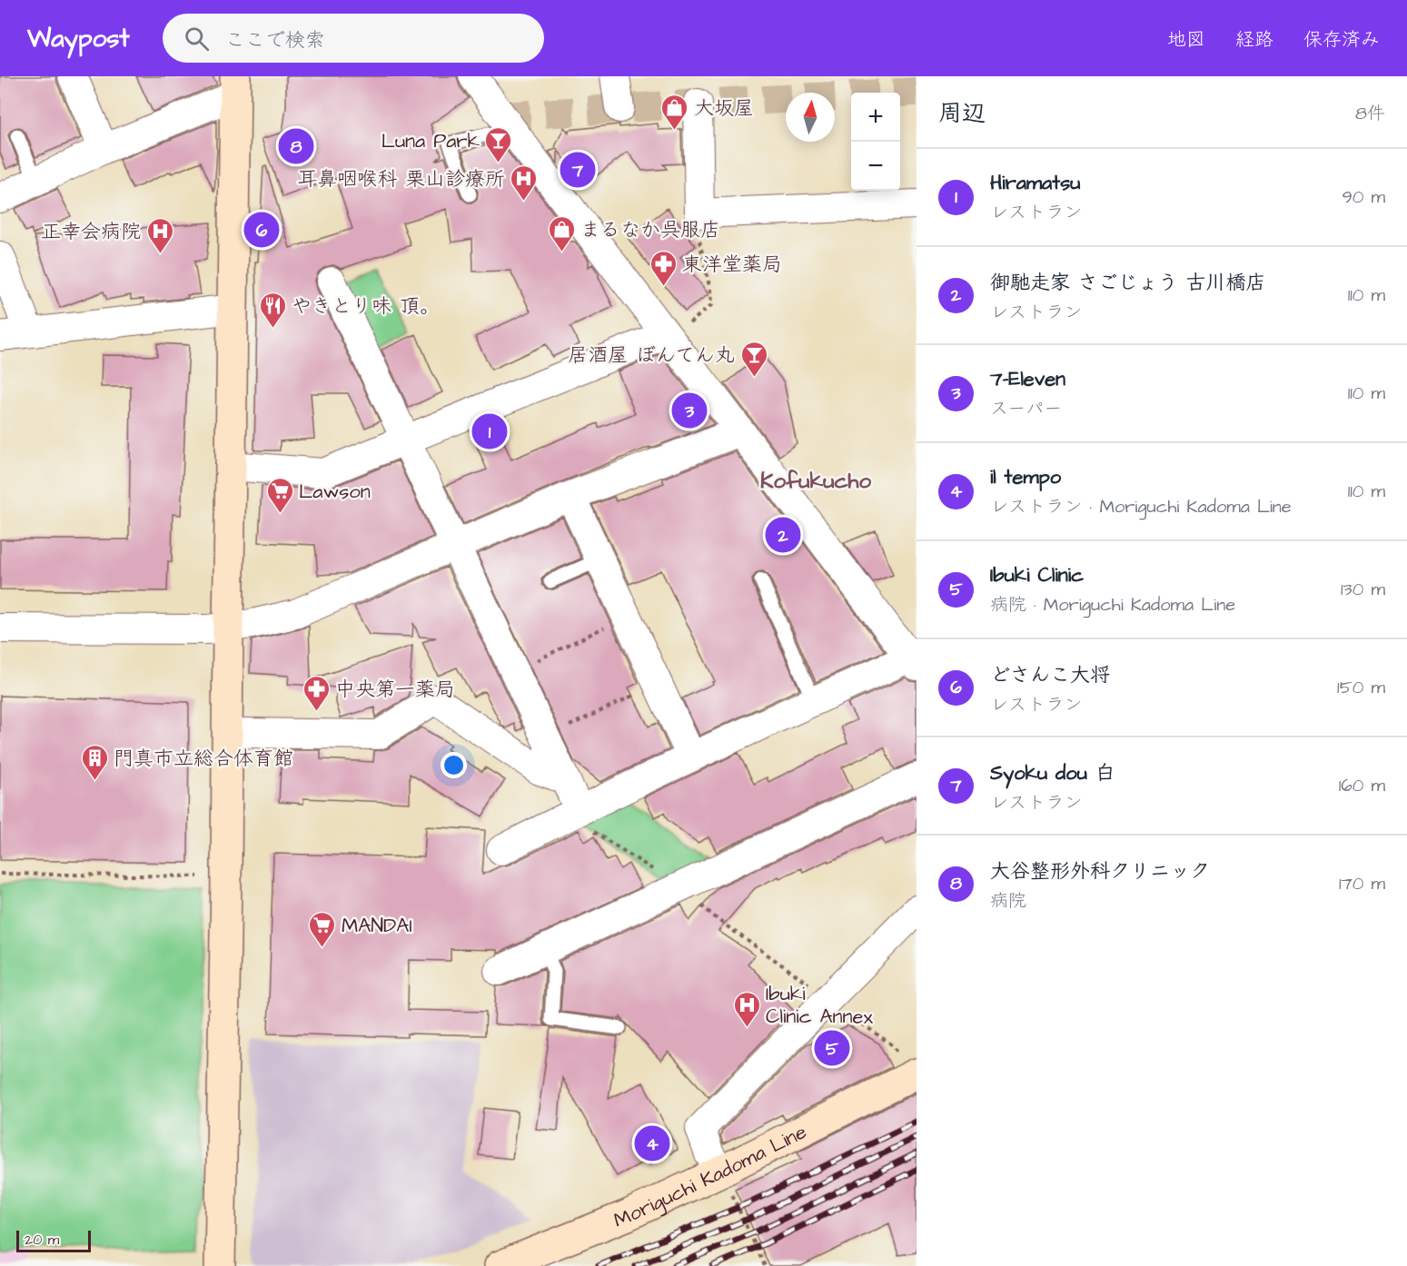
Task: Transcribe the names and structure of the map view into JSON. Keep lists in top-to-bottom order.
{
  "streets": {
    "street": ["Moriguchi Kadoma Line"]
  },
  "districts": ["Kofukucho"],
  "places": {
    "shop": ["大坂屋", "まるなか呉服店"],
    "bar": ["Luna Park", "居酒屋 ぼんてん丸"],
    "hospital": ["耳鼻咽喉科 栗山診療所", "正幸会病院", "Ibuki Clinic Annex"],
    "pharmacy": ["東洋堂薬局", "中央第一薬局"],
    "restaurant": ["やきとり味 頂。"],
    "supermarket": ["Lawson", "MANDAI"],
    "building": ["門真市立総合体育館"]
  },
  "scale_bar": "20 m",
  "north": "top",
  "page": {
    "header": "Waypost",
    "search": "ここで検索",
    "nav": ["地図", "経路", "保存済み"],
    "heading": ["周辺", "8件"],
    "map_buttons": ["+", "−"],
    "pins": [
      "8",
      "7",
      "6",
      "3",
      "1",
      "2",
      "5",
      "4"
    ],
    "list": [
      {
        "mark": "1",
        "name": "Hiramatsu",
        "note": "レストラン",
        "value": "90 m"
      },
      {
        "mark": "2",
        "name": "御馳走家 さごじょう 古川橋店",
        "note": "レストラン",
        "value": "110 m"
      },
      {
        "mark": "3",
        "name": "7-Eleven",
        "note": "スーパー",
        "value": "110 m"
      },
      {
        "mark": "4",
        "name": "il tempo",
        "note": "レストラン · Moriguchi Kadoma Line",
        "value": "110 m"
      },
      {
        "mark": "5",
        "name": "Ibuki Clinic",
        "note": "病院 · Moriguchi Kadoma Line",
        "value": "130 m"
      },
      {
        "mark": "6",
        "name": "どさんこ大将",
        "note": "レストラン",
        "value": "150 m"
      },
      {
        "mark": "7",
        "name": "Syoku dou 白",
        "note": "レストラン",
        "value": "160 m"
      },
      {
        "mark": "8",
        "name": "大谷整形外科クリニック",
        "note": "病院",
        "value": "170 m"
      }
    ],
    "scale": "20 m"
  }
}
